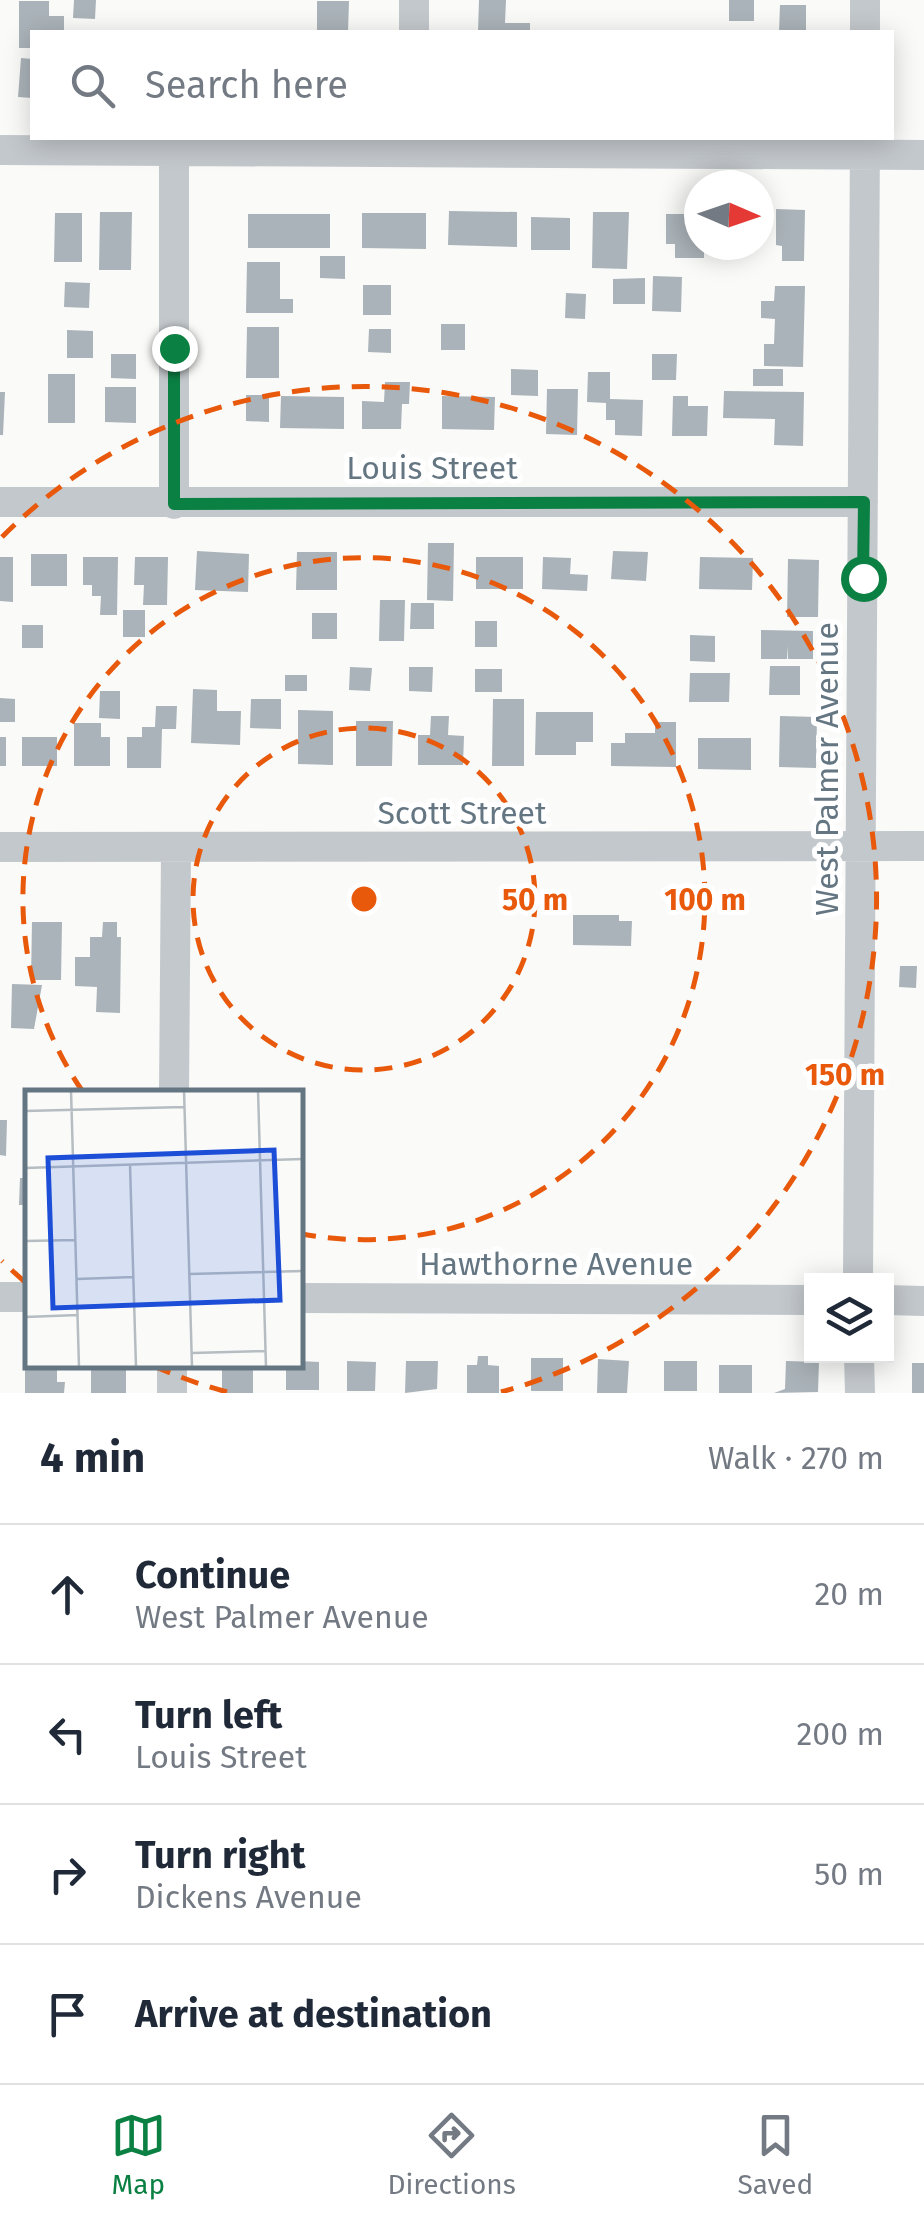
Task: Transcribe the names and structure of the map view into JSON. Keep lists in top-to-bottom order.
{
  "streets": {
    "street": [
      "Louis Street",
      "West Palmer Avenue",
      "Scott Street",
      "Hawthorne Avenue"
    ]
  },
  "crossings": [
    ["Louis Street", "West Palmer Avenue"],
    ["West Palmer Avenue", "Scott Street"]
  ],
  "north": "right",
  "page": {
    "search": "Search here",
    "heading": ["4 min", "Walk · 270 m"],
    "list": [
      ["Continue", "West Palmer Avenue", "20 m"],
      ["Turn left", "Louis Street", "200 m"],
      ["Turn right", "Dickens Avenue", "50 m"],
      "Arrive at destination"
    ],
    "nav": ["Map", "Directions", "Saved"]
  },
  "rings": ["50 m", "100 m", "150 m"]
}
